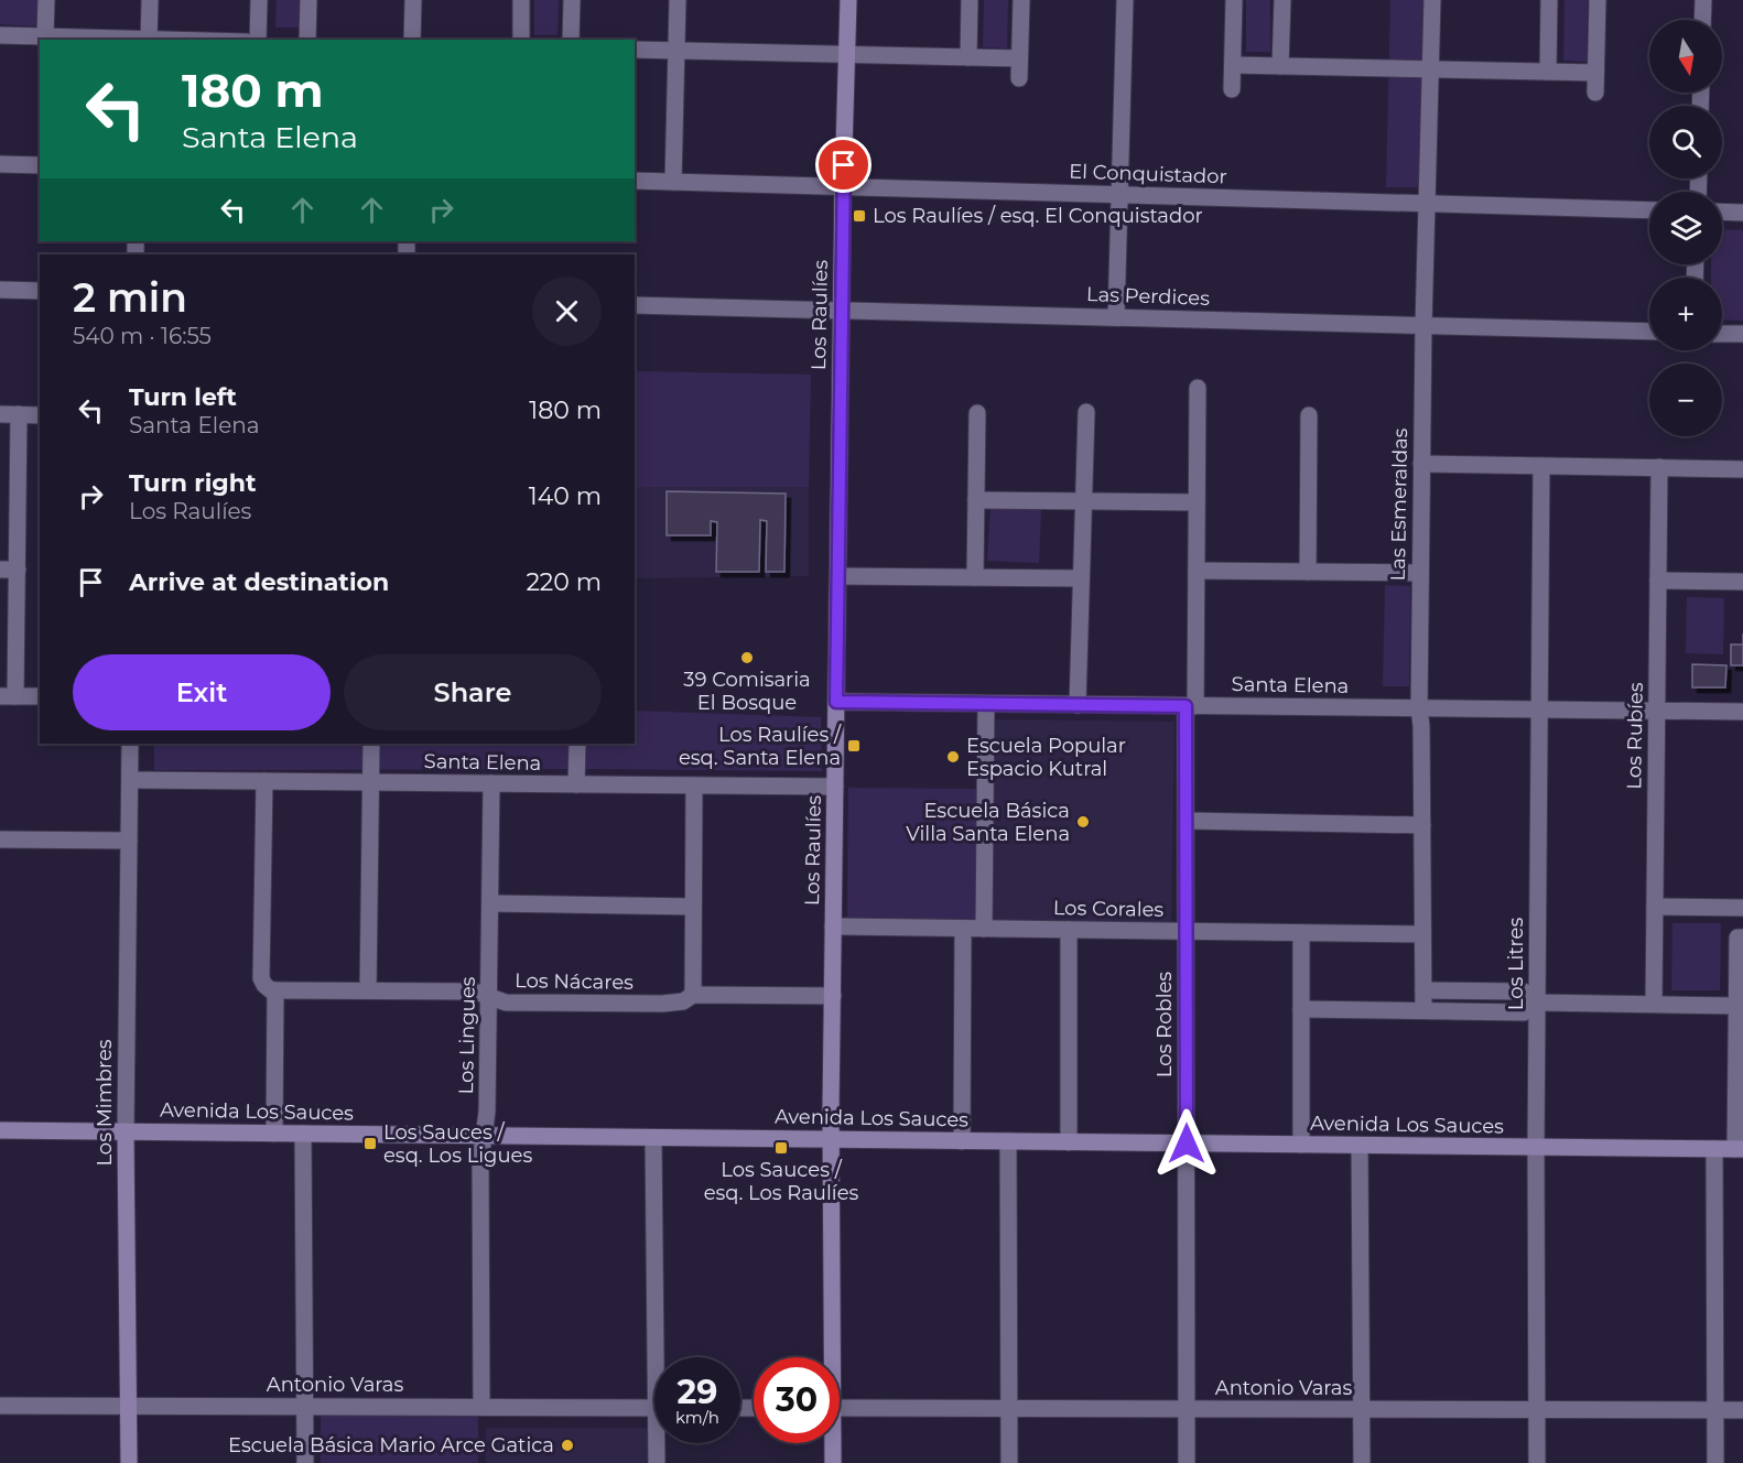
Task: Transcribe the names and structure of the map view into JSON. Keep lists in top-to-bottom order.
{
  "streets": {
    "street": [
      "El Conquistador",
      "Las Perdices",
      "Los Raulíes",
      "Las Esmeraldas",
      "Santa Elena",
      "Los Rubíes",
      "Los Corales",
      "Los Litres",
      "Los Nácares",
      "Los Robles",
      "Los Lingues",
      "Los Mimbres",
      "Avenida Los Sauces",
      "Antonio Varas"
    ]
  },
  "crossings": [
    ["El Conquistador", "Los Raulíes"],
    ["El Conquistador", "Las Esmeraldas"],
    ["Las Perdices", "Los Raulíes"],
    ["Las Perdices", "Las Esmeraldas"],
    ["Los Raulíes", "Santa Elena"],
    ["Los Raulíes", "Los Corales"],
    ["Los Raulíes", "Los Nácares"],
    ["Los Raulíes", "Avenida Los Sauces"],
    ["Las Esmeraldas", "Santa Elena"],
    ["Las Esmeraldas", "Los Corales"],
    ["Santa Elena", "Los Rubíes"],
    ["Santa Elena", "Los Litres"],
    ["Santa Elena", "Los Robles"],
    ["Santa Elena", "Los Lingues"],
    ["Santa Elena", "Los Mimbres"],
    ["Los Corales", "Los Robles"],
    ["Los Litres", "Avenida Los Sauces"],
    ["Los Litres", "Antonio Varas"],
    ["Los Nácares", "Los Lingues"],
    ["Los Robles", "Avenida Los Sauces"],
    ["Los Robles", "Antonio Varas"],
    ["Los Lingues", "Avenida Los Sauces"],
    ["Los Lingues", "Antonio Varas"],
    ["Los Mimbres", "Avenida Los Sauces"],
    ["Los Mimbres", "Antonio Varas"]
  ],
  "places": {
    "transit": [
      "Los Raulíes / esq. El Conquistador",
      "Los Raulíes / esq. Santa Elena",
      "Los Sauces / esq. Los Ligues",
      "Los Sauces / esq. Los Raulíes"
    ],
    "other": [
      "39 Comisaria El Bosque",
      "Escuela Popular Espacio Kutral",
      "Escuela Básica Villa Santa Elena",
      "Escuela Básica Mario Arce Gatica"
    ]
  },
  "north": "bottom",
  "page": {
    "map_buttons": ["+", "−"],
    "turn": ["180 m", "Santa Elena"],
    "heading": ["2 min", "540 m · 16:55"],
    "list": [
      {
        "name": "Turn left",
        "note": "Santa Elena",
        "value": "180 m"
      },
      {
        "name": "Turn right",
        "note": "Los Raulíes",
        "value": "140 m"
      },
      {
        "name": "Arrive at destination",
        "value": "220 m"
      }
    ],
    "buttons": ["Exit", "Share"],
    "speed": "29 km/h",
    "limit": "30"
  }
}
